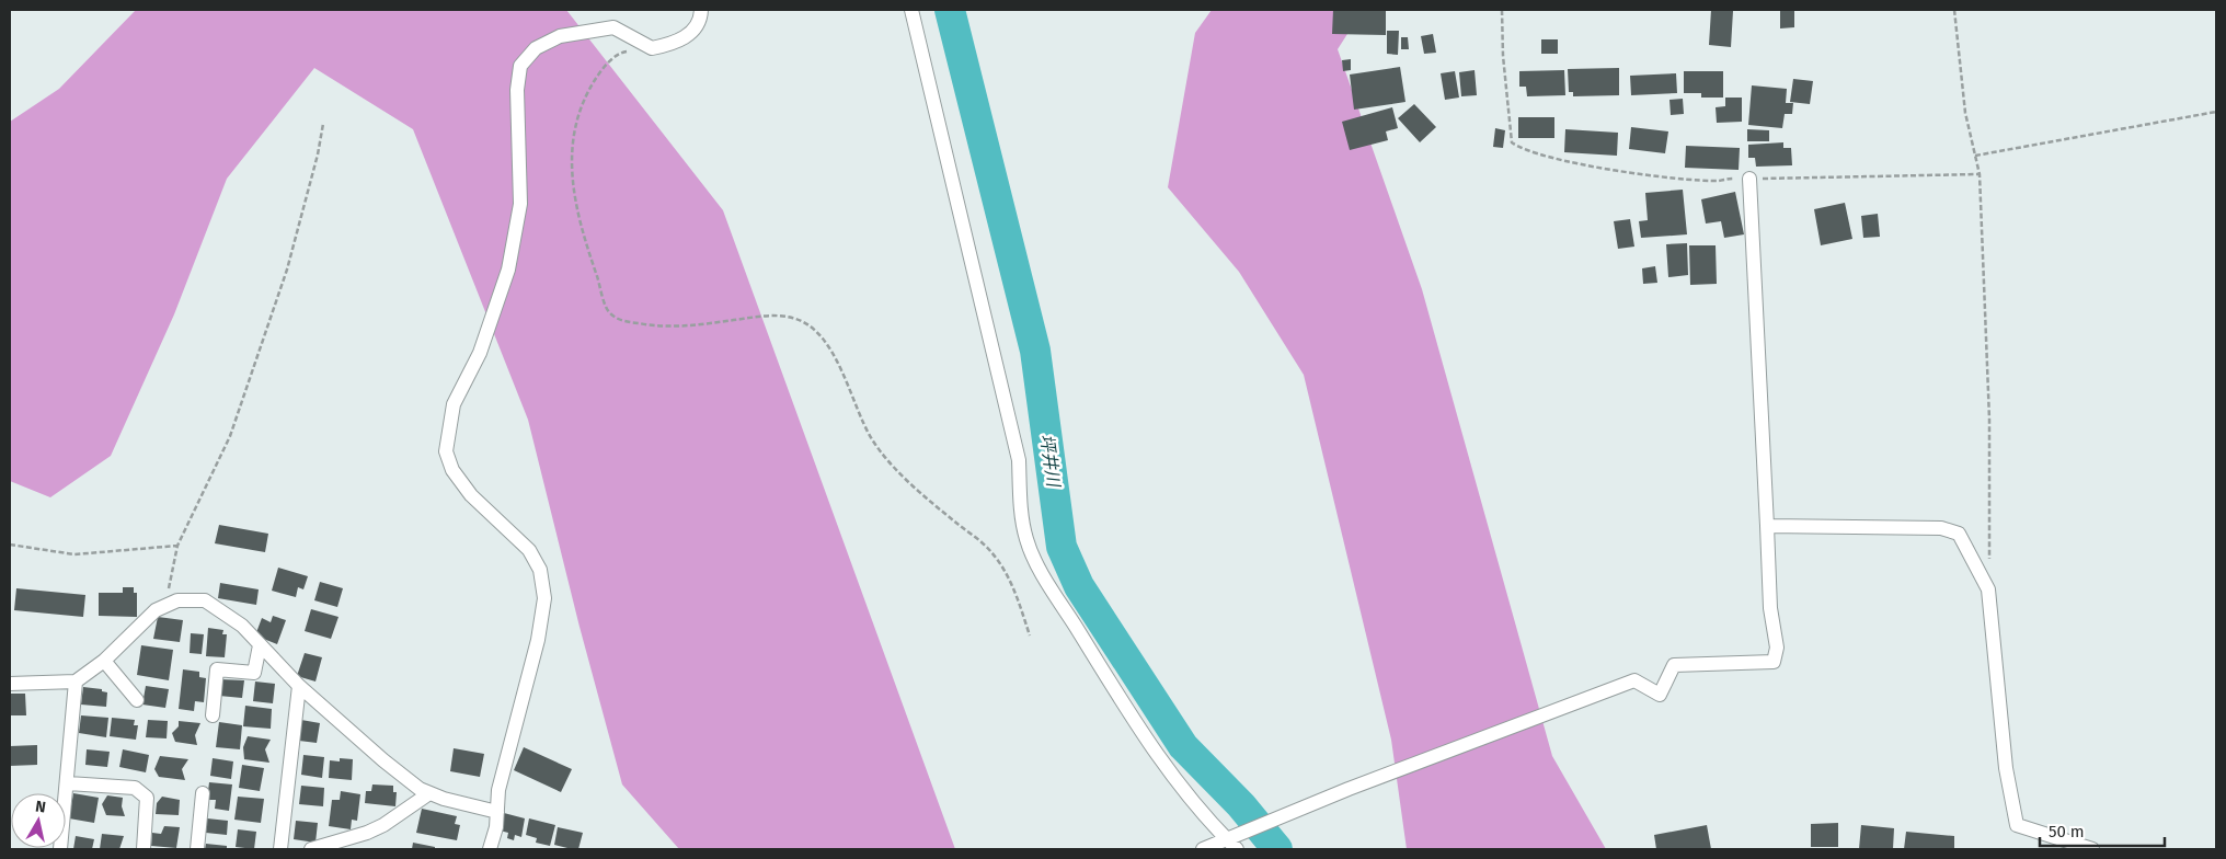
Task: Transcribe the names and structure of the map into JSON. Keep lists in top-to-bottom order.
{
  "water": ["坪井川"],
  "scale_bar": "50 m",
  "north": "top"
}
